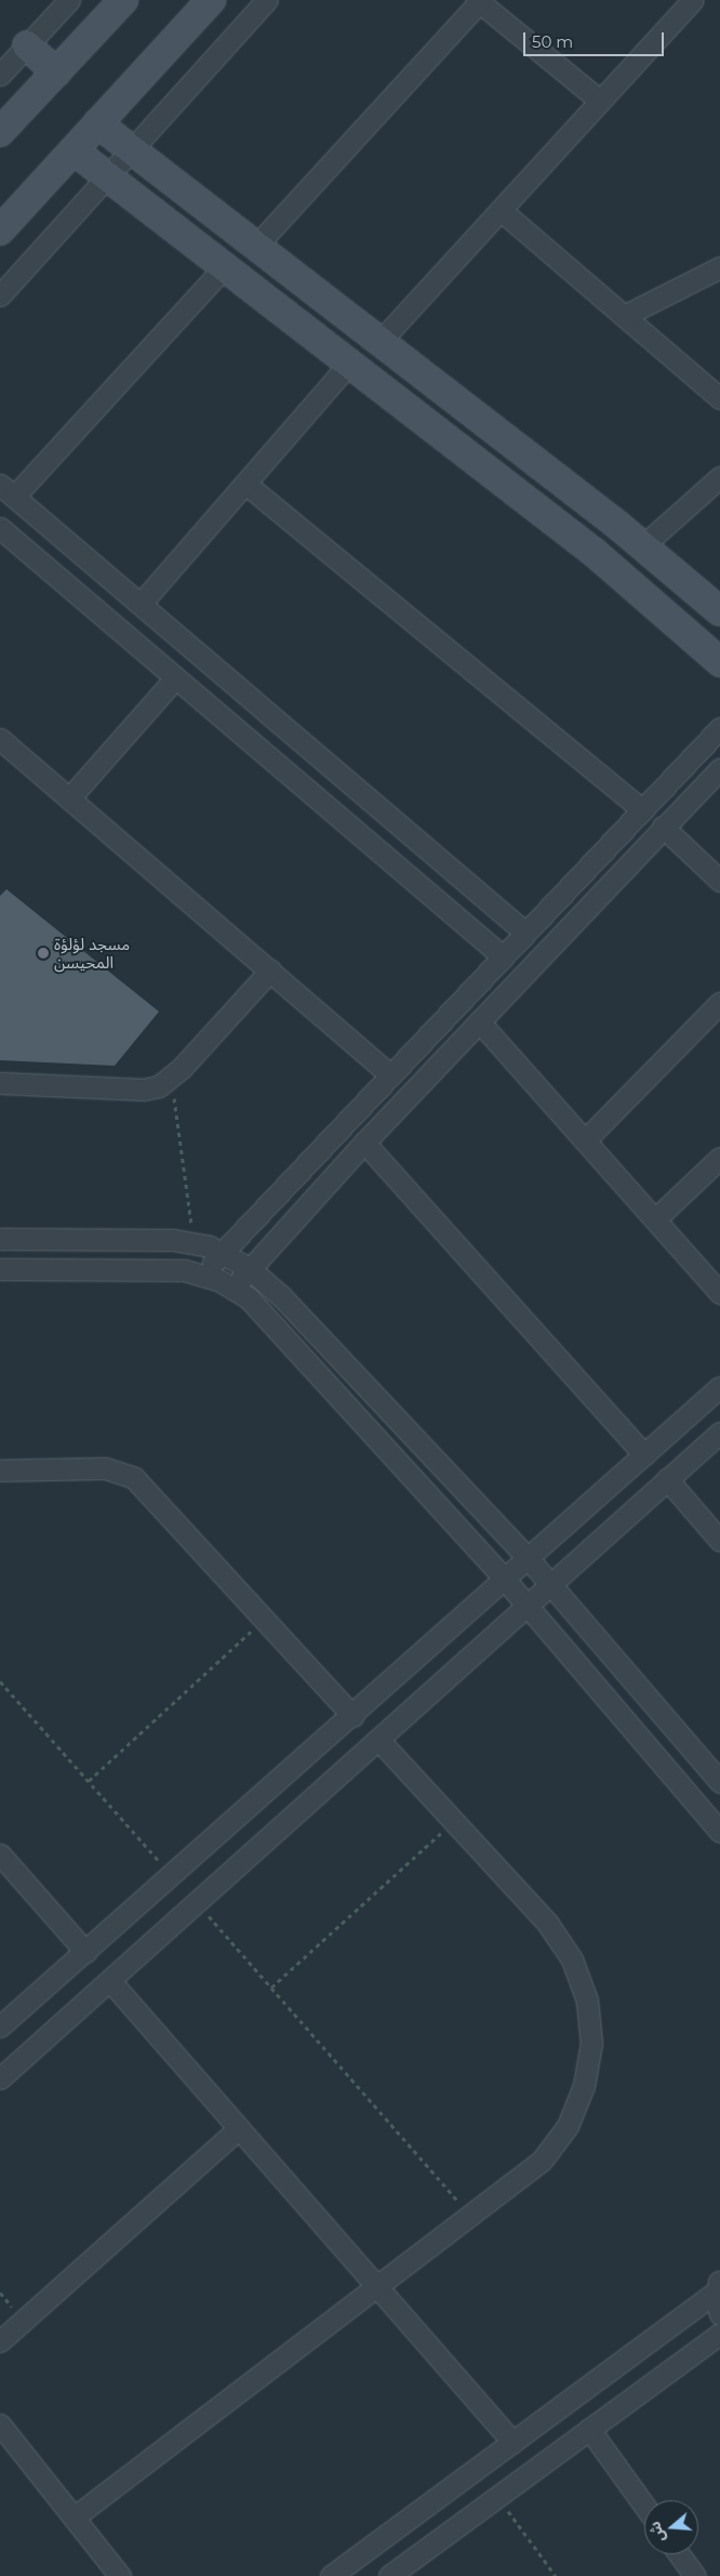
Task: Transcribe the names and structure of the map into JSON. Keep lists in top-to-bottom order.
{
  "places": ["مسجد لؤلؤة المحيسن"],
  "scale_bar": "50 m",
  "north": "left"
}
